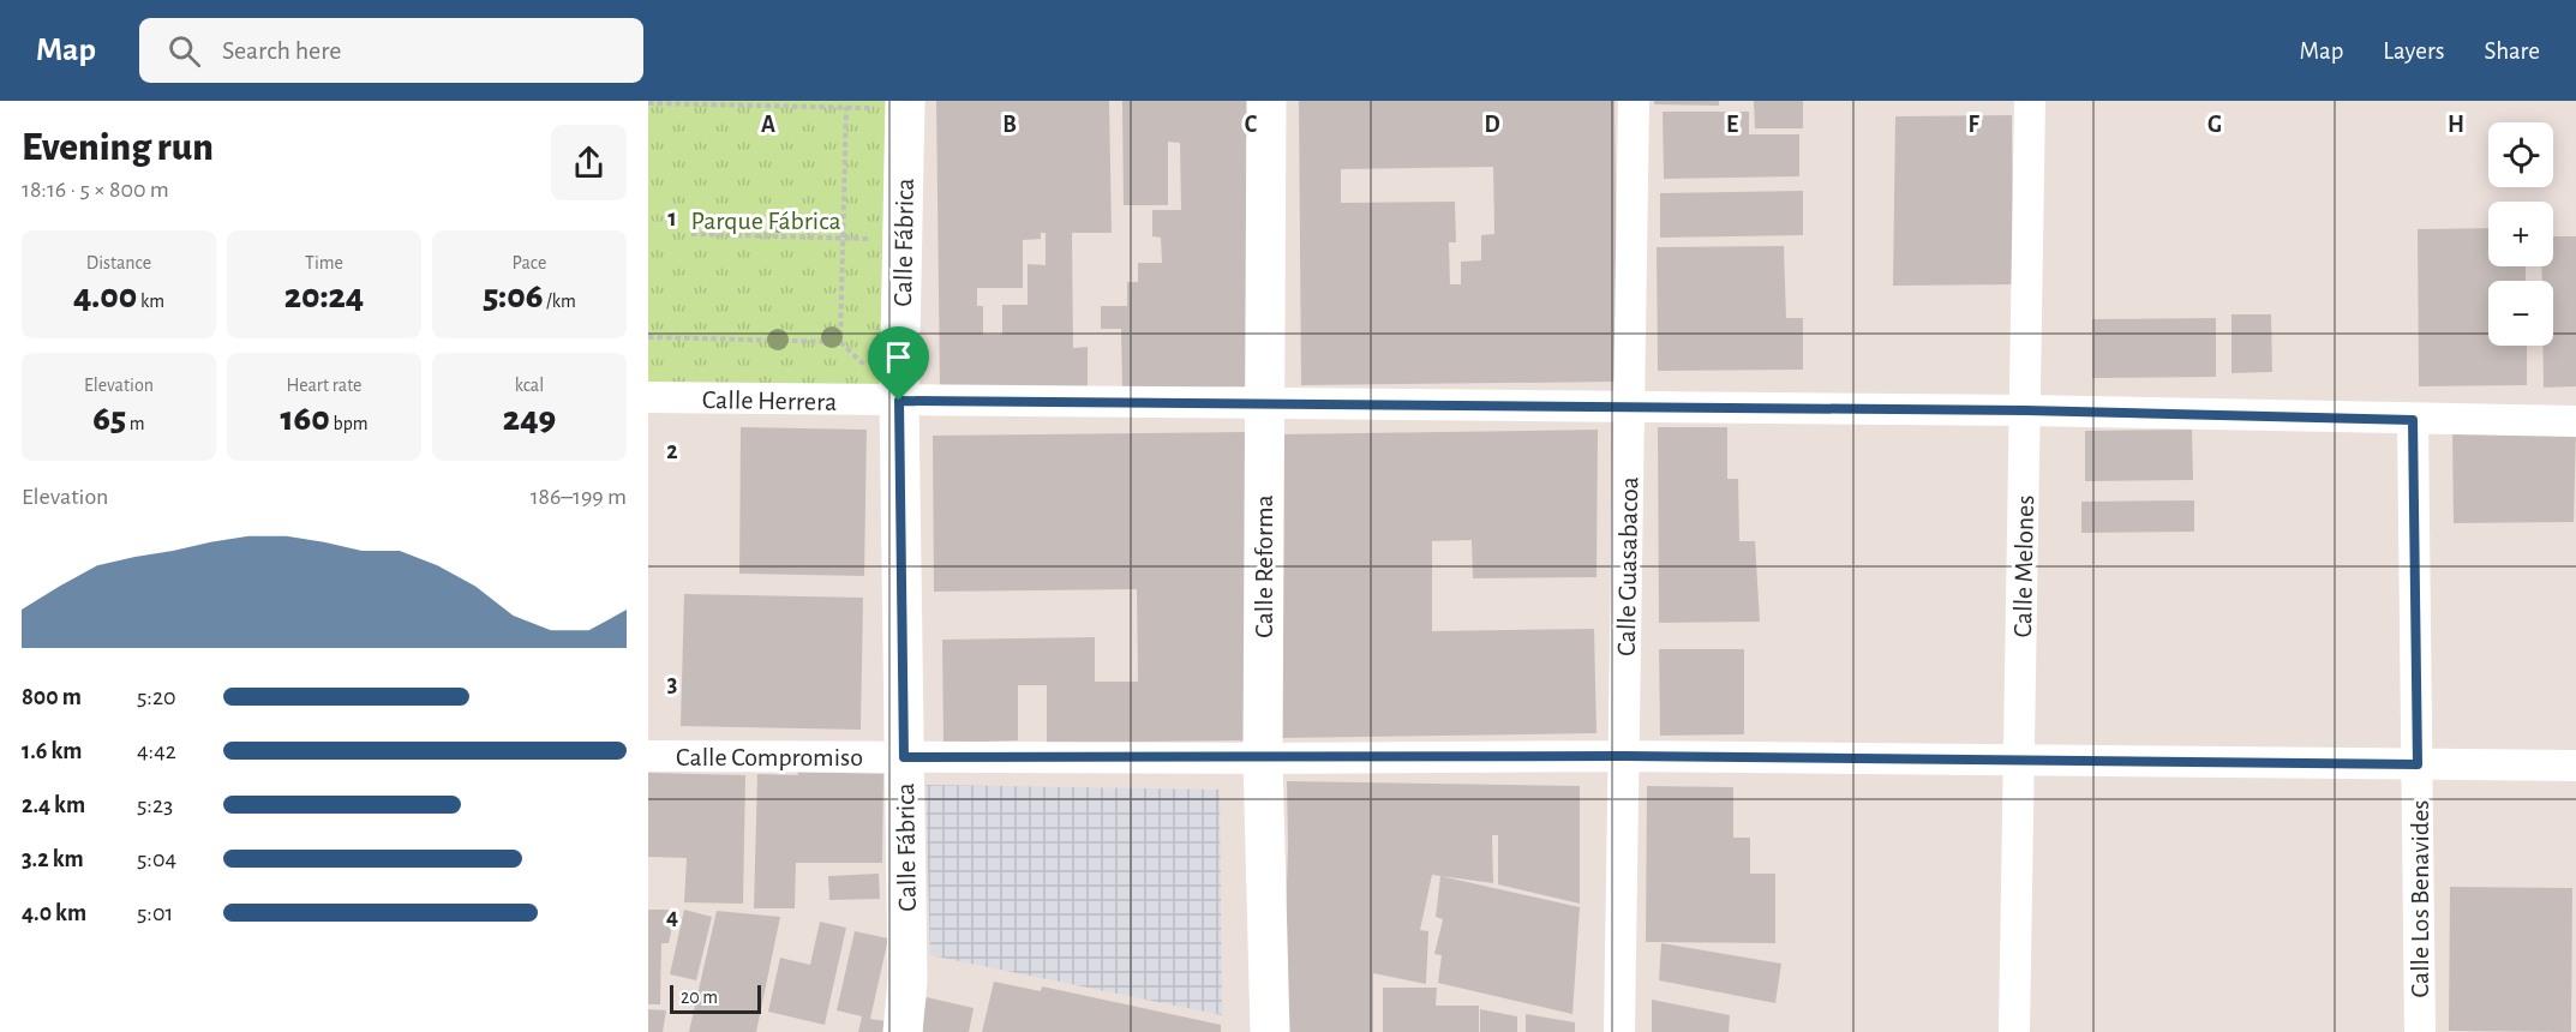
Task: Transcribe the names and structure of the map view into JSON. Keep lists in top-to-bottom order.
{
  "streets": {
    "street": [
      "Calle Fábrica",
      "Calle Herrera",
      "Calle Reforma",
      "Calle Guasabacoa",
      "Calle Melones",
      "Calle Compromiso",
      "Calle Los Benavides"
    ]
  },
  "crossings": [
    ["Calle Fábrica", "Calle Herrera"],
    ["Calle Fábrica", "Calle Compromiso"],
    ["Calle Herrera", "Calle Reforma"],
    ["Calle Herrera", "Calle Guasabacoa"],
    ["Calle Herrera", "Calle Melones"],
    ["Calle Herrera", "Calle Los Benavides"],
    ["Calle Reforma", "Calle Compromiso"],
    ["Calle Guasabacoa", "Calle Compromiso"],
    ["Calle Melones", "Calle Compromiso"],
    ["Calle Compromiso", "Calle Los Benavides"]
  ],
  "parks": ["Parque Fábrica"],
  "scale_bar": "20 m",
  "page": {
    "header": "Map",
    "search": "Search here",
    "nav": ["Map", "Layers", "Share"],
    "heading": ["Evening run", "18:16 · 5 × 800 m"],
    "map_buttons": ["+", "−"],
    "stats": [
      ["Distance", "4.00 km"],
      ["Time", "20:24"],
      ["Pace", "5:06 /km"],
      ["Elevation", "65 m"],
      ["Heart rate", "160 bpm"],
      ["kcal", "249"]
    ],
    "chart": ["Elevation", "186–199 m"],
    "list": [
      {
        "name": "800 m",
        "note": "5:20"
      },
      {
        "name": "1.6 km",
        "note": "4:42"
      },
      {
        "name": "2.4 km",
        "note": "5:23"
      },
      {
        "name": "3.2 km",
        "note": "5:04"
      },
      {
        "name": "4.0 km",
        "note": "5:01"
      }
    ],
    "scale": "20 m"
  },
  "grid": {
    "columns": [
      "A",
      "B",
      "C",
      "D",
      "E",
      "F",
      "G",
      "H"
    ],
    "rows": [
      "1",
      "2",
      "3",
      "4"
    ]
  }
}
